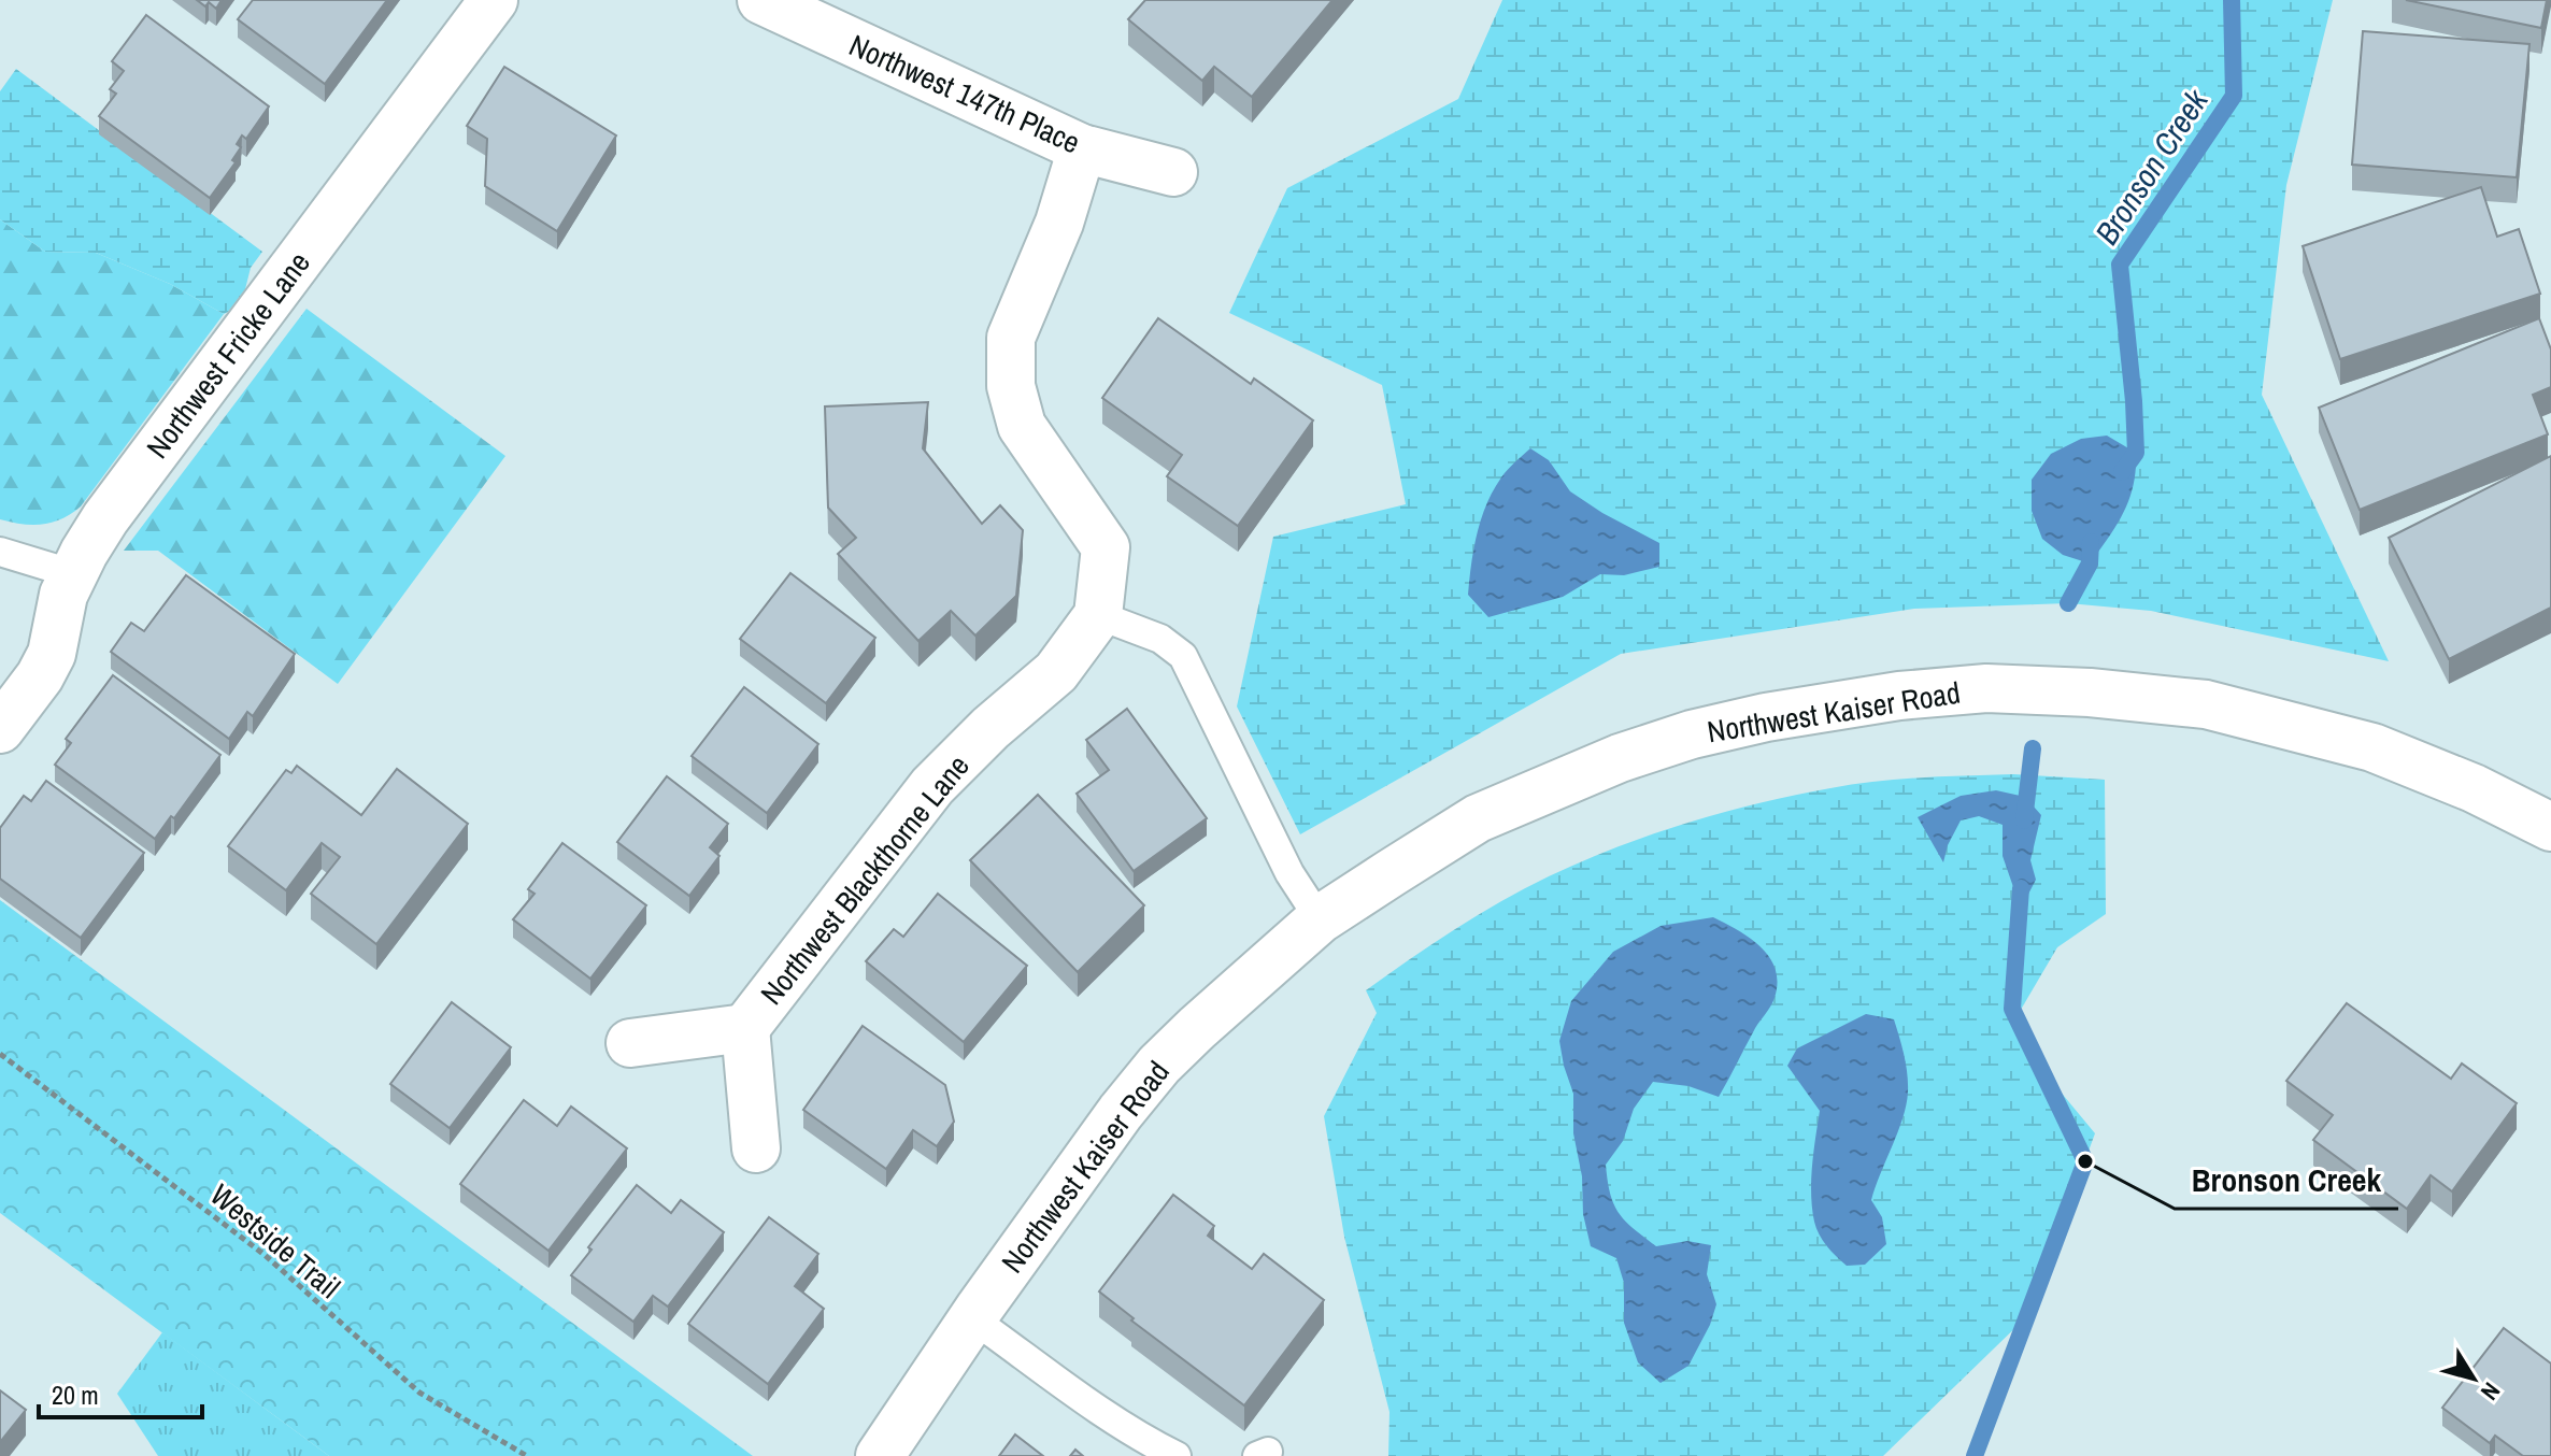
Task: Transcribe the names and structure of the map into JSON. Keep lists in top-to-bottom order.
{
  "streets": {
    "street": [
      "Northwest 147th Place",
      "Northwest Fricke Lane",
      "Northwest Kaiser Road",
      "Northwest Blackthorne Lane"
    ],
    "path": ["Westside Trail"]
  },
  "water": ["Bronson Creek"],
  "places": ["Bronson Creek"],
  "scale_bar": "20 m",
  "north": "bottom right"
}
